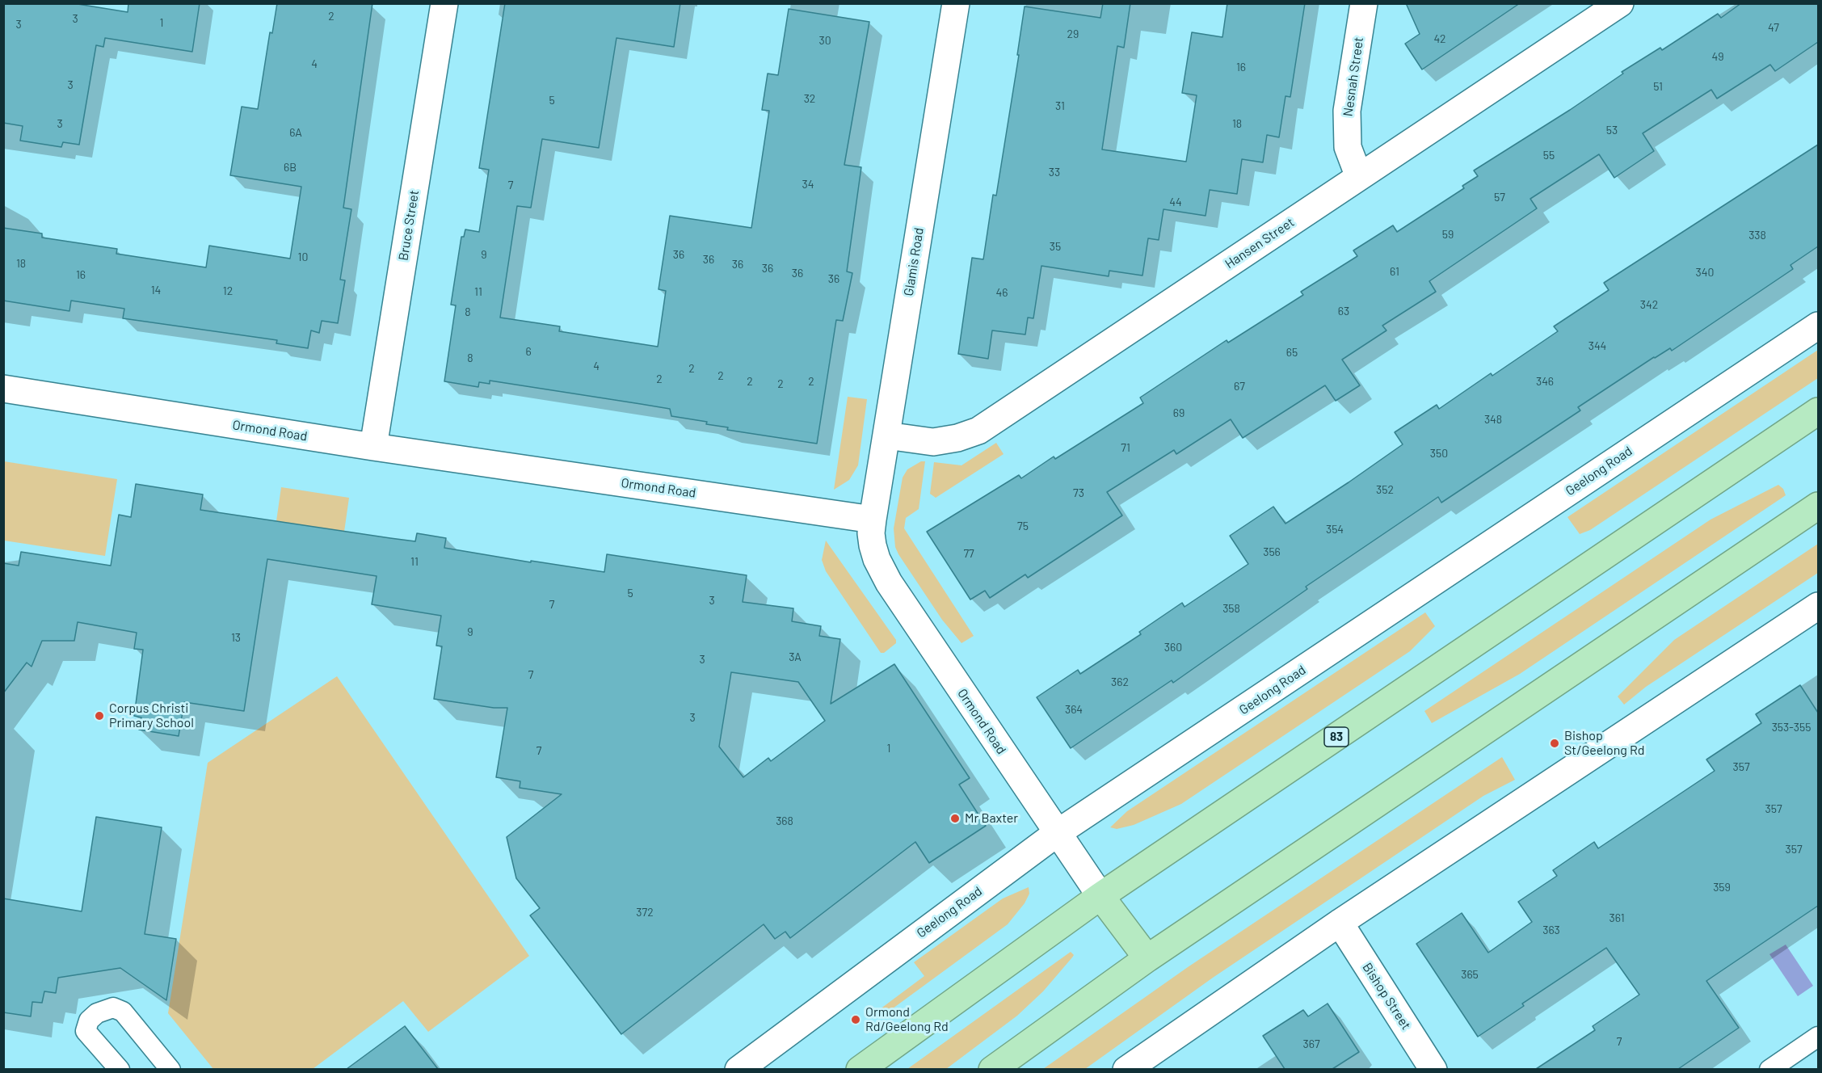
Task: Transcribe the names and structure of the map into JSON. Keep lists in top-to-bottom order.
{
  "streets": {
    "highway": ["83"],
    "street": [
      "Nesnah Street",
      "Bruce Street",
      "Hansen Street",
      "Glamis Road",
      "Ormond Road",
      "Geelong Road",
      "Bishop Street"
    ]
  },
  "crossings": [
    ["Nesnah Street", "Hansen Street"],
    ["Bruce Street", "Ormond Road"],
    ["Hansen Street", "Glamis Road"],
    ["Glamis Road", "Ormond Road"],
    ["Ormond Road", "Geelong Road"],
    ["Ormond Road", "83"]
  ],
  "places": [
    "Corpus Christi Primary School",
    "Bishop St/Geelong Rd",
    "Mr Baxter",
    "Ormond Rd/Geelong Rd"
  ],
  "house_numbers": [
    "2",
    "3",
    "1",
    "3",
    "47",
    "29",
    "42",
    "30",
    "49",
    "4",
    "16",
    "3",
    "51",
    "32",
    "5",
    "31",
    "3",
    "18",
    "53",
    "6A",
    "55",
    "6B",
    "33",
    "34",
    "7",
    "57",
    "44",
    "59",
    "338",
    "35",
    "9",
    "36",
    "10",
    "36",
    "18",
    "36",
    "36",
    "61",
    "340",
    "36",
    "16",
    "36",
    "14",
    "12",
    "11",
    "46",
    "342",
    "63",
    "8",
    "344",
    "6",
    "65",
    "8",
    "4",
    "2",
    "2",
    "2",
    "2",
    "2",
    "346",
    "2",
    "67",
    "69",
    "348",
    "71",
    "350",
    "352",
    "73",
    "75",
    "354",
    "356",
    "77",
    "11",
    "5",
    "3",
    "7",
    "358",
    "9",
    "13",
    "360",
    "3A",
    "3",
    "7",
    "362",
    "364",
    "3",
    "353-355",
    "1",
    "7",
    "357",
    "357",
    "368",
    "357",
    "359",
    "372",
    "361",
    "363",
    "365",
    "7",
    "367"
  ]
}
